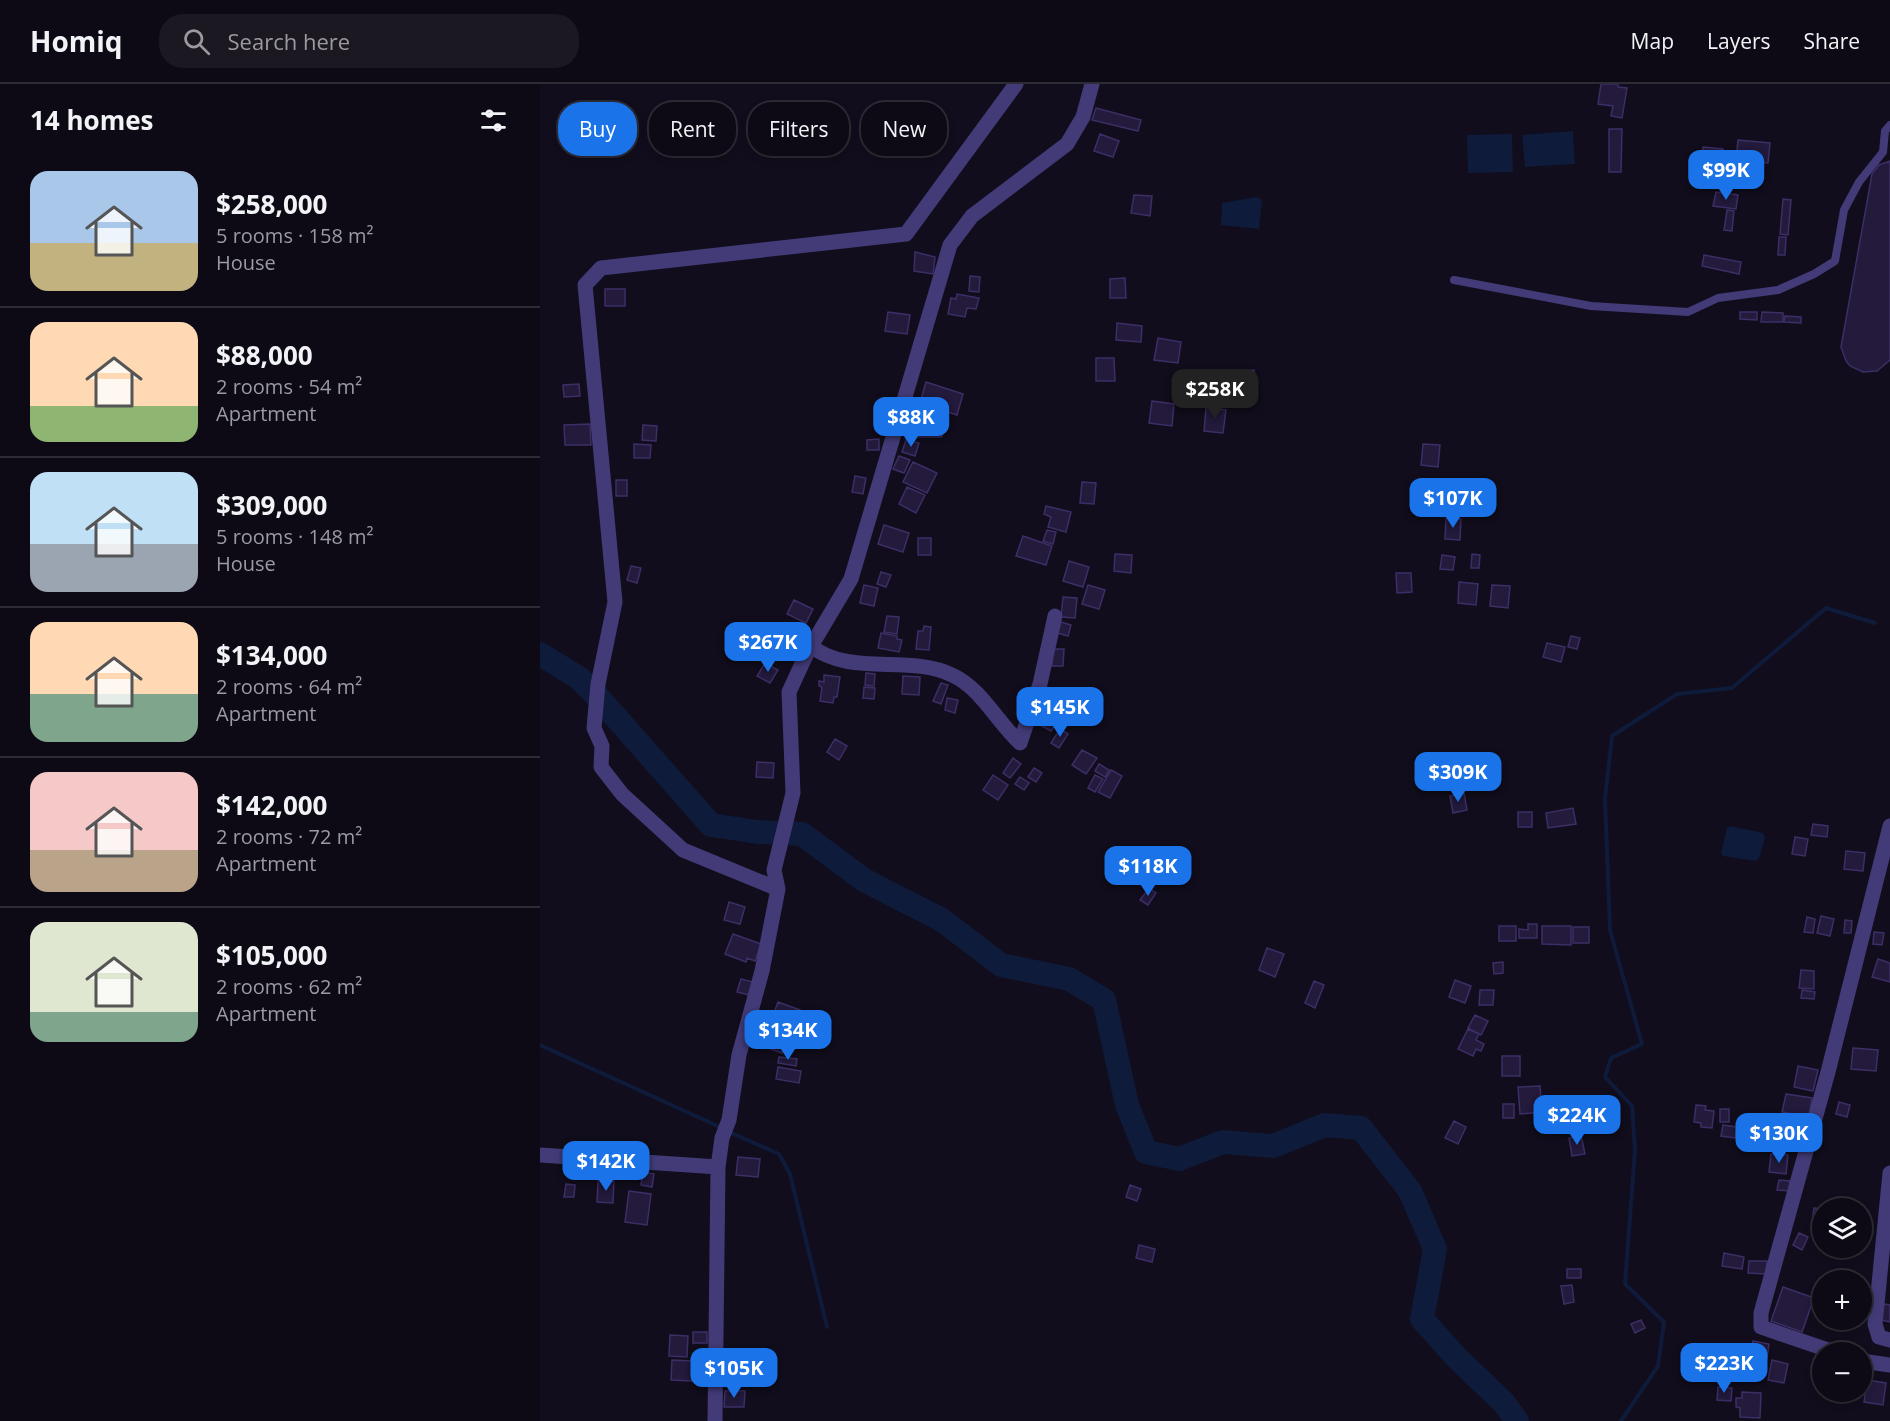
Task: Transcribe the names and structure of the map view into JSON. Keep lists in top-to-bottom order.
{
  "page": {
    "header": "Homiq",
    "search": "Search here",
    "nav": ["Map", "Layers", "Share"],
    "heading": "14 homes",
    "chip": [
      "Buy",
      "Rent",
      "Filters",
      "New"
    ],
    "price": [
      "$99K",
      "$258K",
      "$88K",
      "$107K",
      "$267K",
      "$145K",
      "$309K",
      "$118K",
      "$134K",
      "$224K",
      "$130K",
      "$142K",
      "$223K",
      "$105K"
    ],
    "list": [
      {
        "name": "$258,000",
        "note": "5 rooms · 158 m² · House"
      },
      {
        "name": "$88,000",
        "note": "2 rooms · 54 m² · Apartment"
      },
      {
        "name": "$309,000",
        "note": "5 rooms · 148 m² · House"
      },
      {
        "name": "$134,000",
        "note": "2 rooms · 64 m² · Apartment"
      },
      {
        "name": "$142,000",
        "note": "2 rooms · 72 m² · Apartment"
      },
      {
        "name": "$105,000",
        "note": "2 rooms · 62 m² · Apartment"
      }
    ],
    "map_buttons": ["+", "−"]
  }
}
